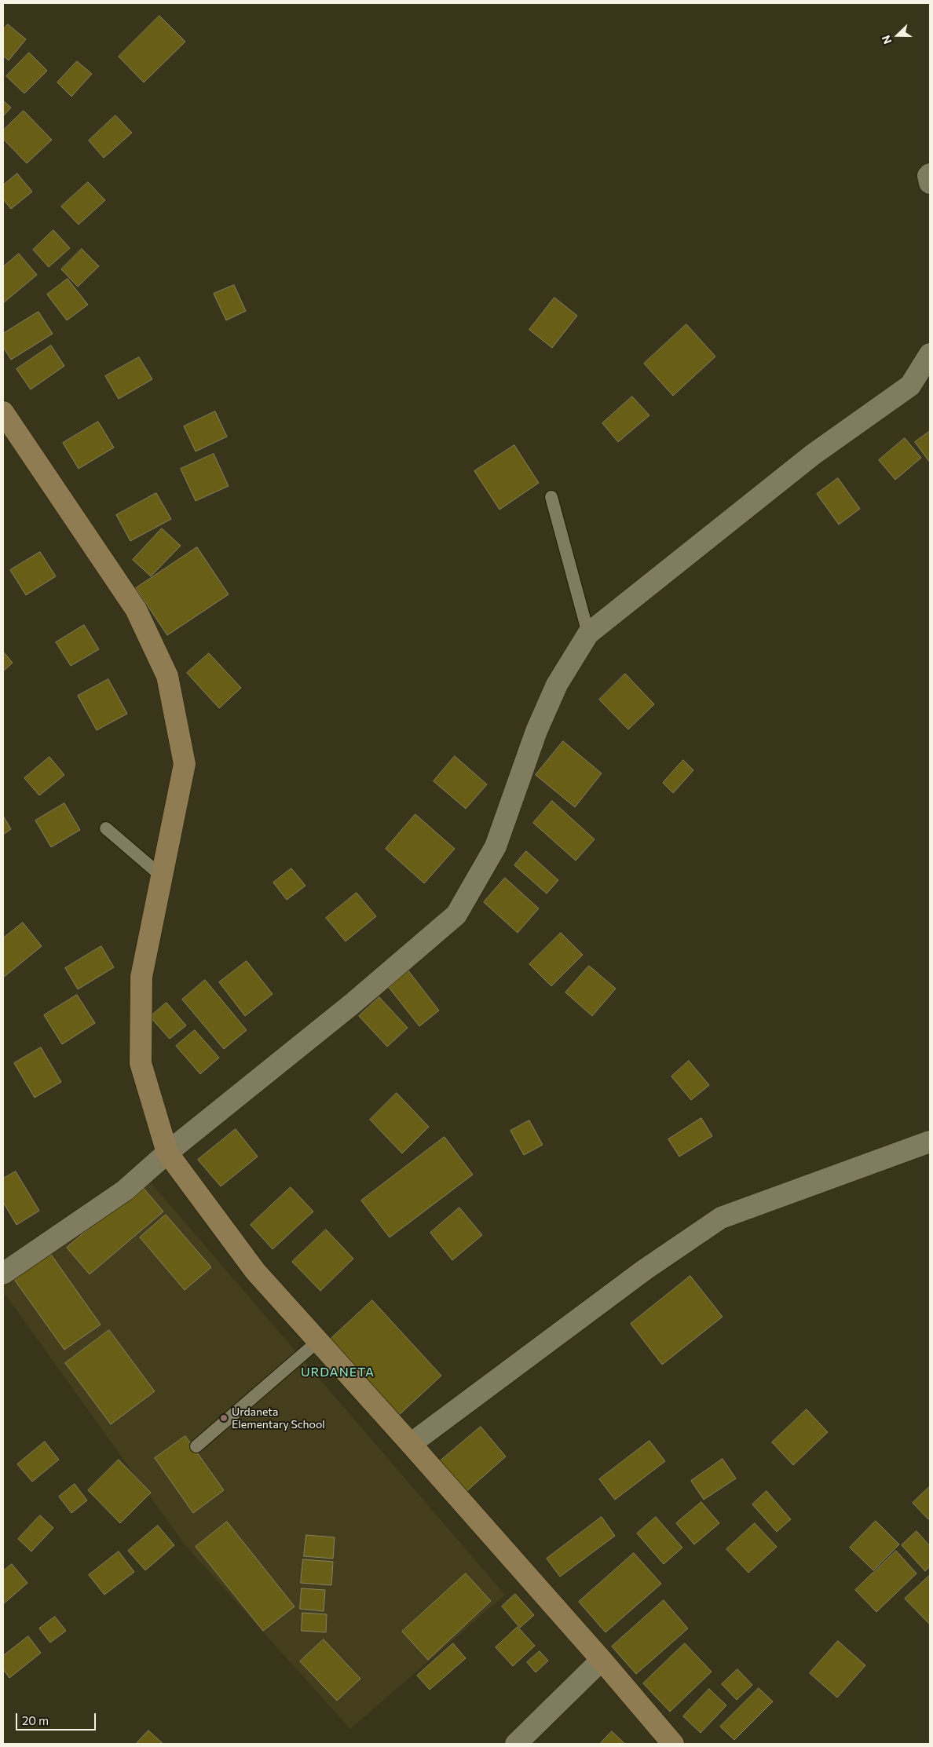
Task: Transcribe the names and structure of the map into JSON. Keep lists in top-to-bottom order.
{
  "districts": ["URDANETA"],
  "places": ["Urdaneta Elementary School"],
  "scale_bar": "20 m",
  "north": "left"
}
